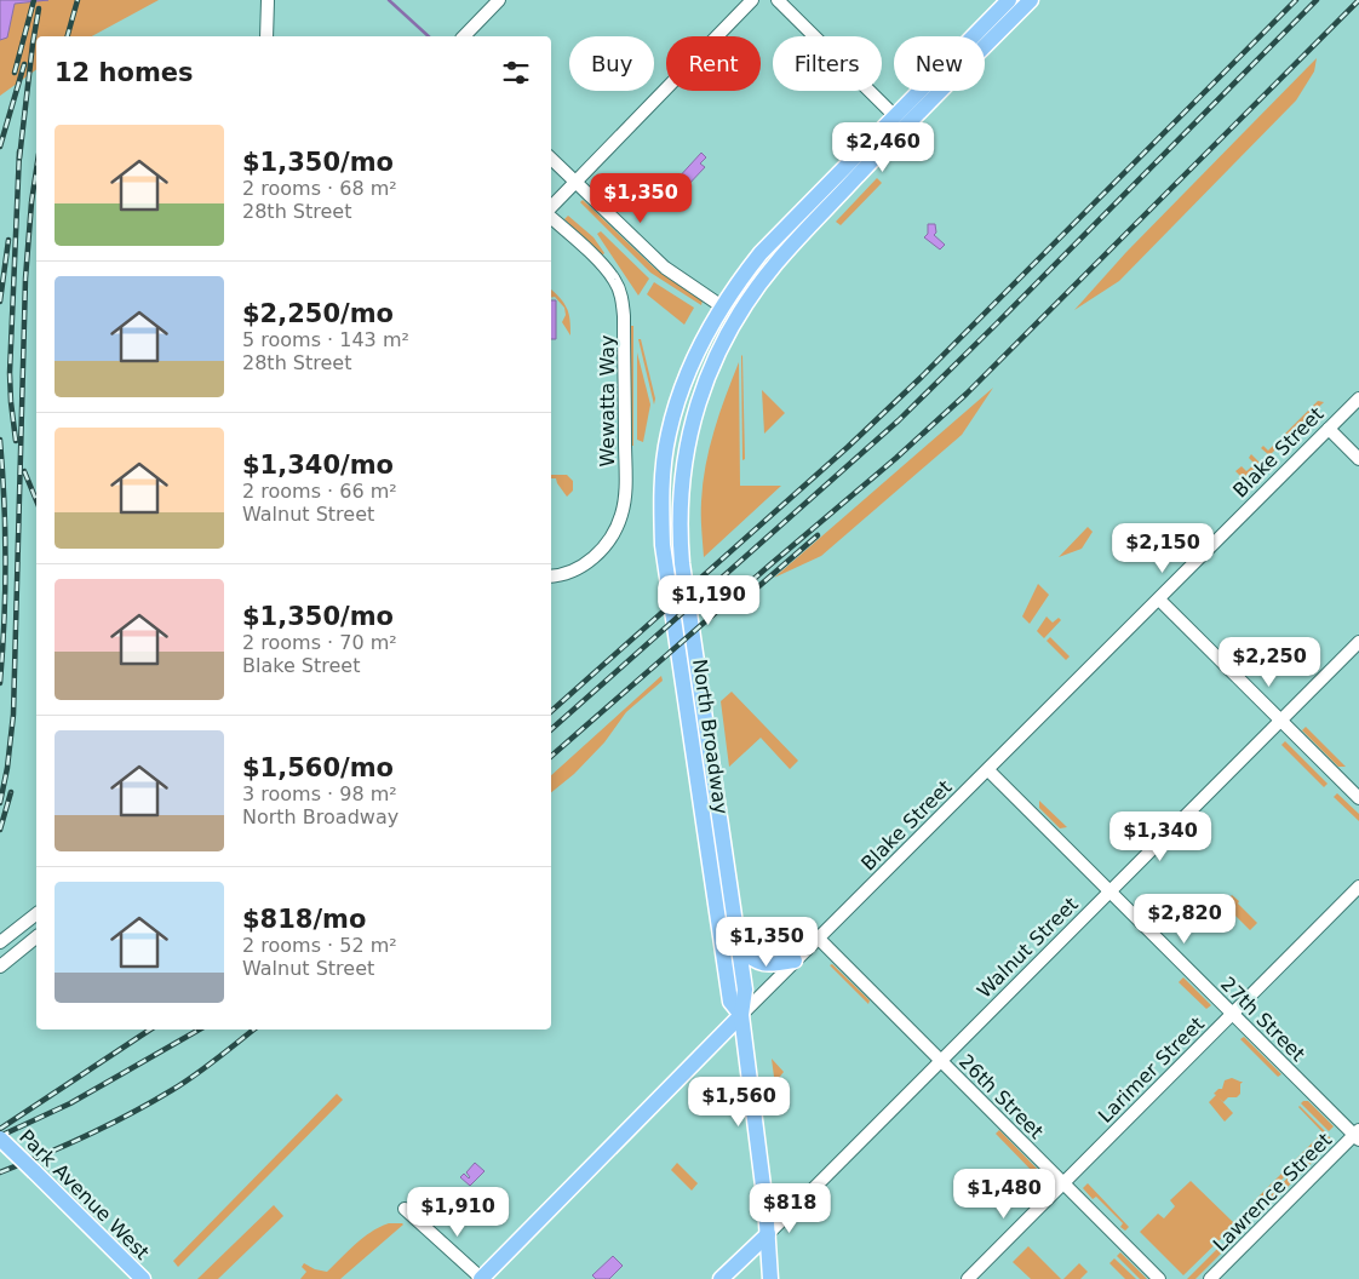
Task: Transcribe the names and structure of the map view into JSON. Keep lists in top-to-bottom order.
{
  "streets": {
    "main road": [
      "Blake Street",
      "North Broadway",
      "Walnut Street",
      "Park Avenue West"
    ],
    "street": [
      "Wewatta Way",
      "27th Street",
      "Larimer Street",
      "26th Street",
      "Lawrence Street"
    ]
  },
  "crossings": [
    ["Blake Street", "North Broadway"],
    ["Blake Street", "27th Street"],
    ["Blake Street", "26th Street"],
    ["North Broadway", "Walnut Street"],
    ["Walnut Street", "27th Street"],
    ["Walnut Street", "26th Street"],
    ["27th Street", "Larimer Street"],
    ["27th Street", "Lawrence Street"],
    ["Larimer Street", "26th Street"]
  ],
  "page": {
    "chip": [
      "Buy",
      "Rent",
      "Filters",
      "New"
    ],
    "heading": "12 homes",
    "list": [
      {
        "name": "$1,350/mo",
        "note": "2 rooms · 68 m² · 28th Street"
      },
      {
        "name": "$2,250/mo",
        "note": "5 rooms · 143 m² · 28th Street"
      },
      {
        "name": "$1,340/mo",
        "note": "2 rooms · 66 m² · Walnut Street"
      },
      {
        "name": "$1,350/mo",
        "note": "2 rooms · 70 m² · Blake Street"
      },
      {
        "name": "$1,560/mo",
        "note": "3 rooms · 98 m² · North Broadway"
      },
      {
        "name": "$818/mo",
        "note": "2 rooms · 52 m² · Walnut Street"
      }
    ],
    "price": [
      "$2,460",
      "$1,350",
      "$2,150",
      "$1,190",
      "$2,250",
      "$1,340",
      "$2,820",
      "$1,350",
      "$1,560",
      "$1,480",
      "$818",
      "$1,910"
    ]
  }
}
